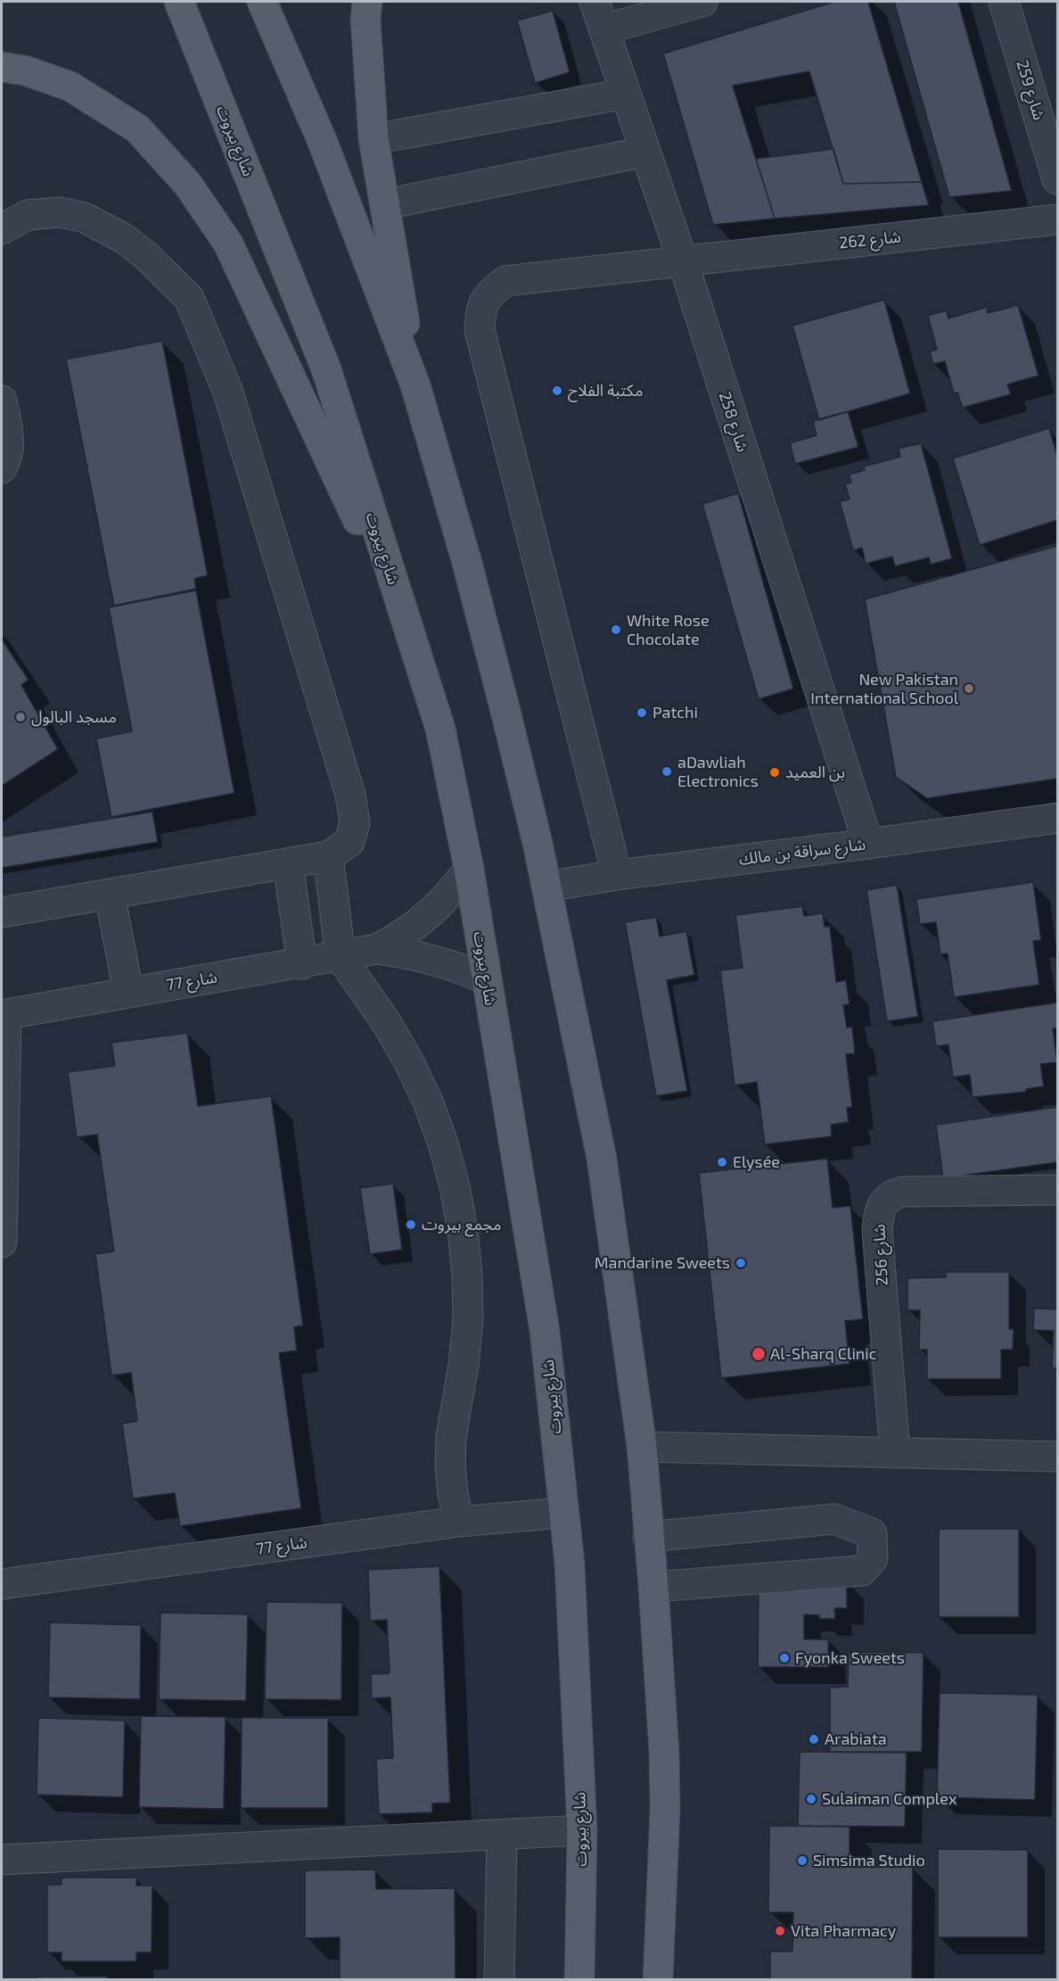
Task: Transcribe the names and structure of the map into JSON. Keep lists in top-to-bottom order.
{
  "streets": {
    "main road": ["شارع بيروت"],
    "street": [
      "شارع 259",
      "شارع 262",
      "شارع 258",
      "شارع سراقة بن مالك",
      "شارع 77",
      "شارع 256"
    ]
  },
  "crossings": [
    ["شارع بيروت", "شارع 77"],
    ["شارع 262", "شارع 258"],
    ["شارع 262", "شارع سراقة بن مالك"],
    ["شارع 258", "شارع سراقة بن مالك"]
  ],
  "places": [
    "مكتبة الفلاح",
    "White Rose Chocolate",
    "New Pakistan International School",
    "Patchi",
    "مسجد البالول",
    "aDawliah Electronics",
    "بن العميد",
    "Elysée",
    "مجمع بيروت",
    "Mandarine Sweets",
    "Al-Sharq Clinic",
    "Fyonka Sweets",
    "Arabiata",
    "Sulaiman Complex",
    "Simsima Studio",
    "Vita Pharmacy"
  ]
}
